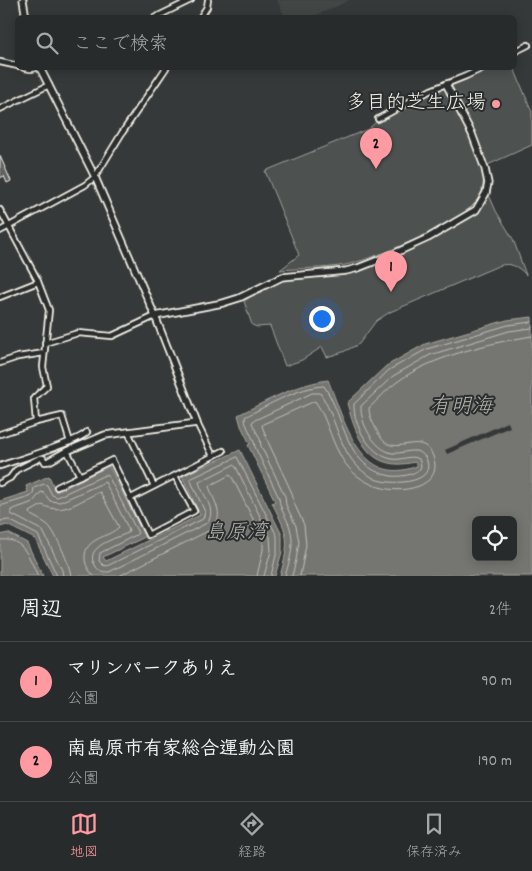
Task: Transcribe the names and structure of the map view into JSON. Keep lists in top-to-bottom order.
{
  "water": ["有明海", "島原湾"],
  "places": ["多目的芝生広場"],
  "page": {
    "search": "ここで検索",
    "pins": ["2", "1"],
    "heading": ["周辺", "2件"],
    "list": [
      {
        "mark": "1",
        "name": "マリンパークありえ",
        "note": "公園",
        "value": "90 m"
      },
      {
        "mark": "2",
        "name": "南島原市有家総合運動公園",
        "note": "公園",
        "value": "190 m"
      }
    ],
    "nav": ["地図", "経路", "保存済み"]
  }
}
